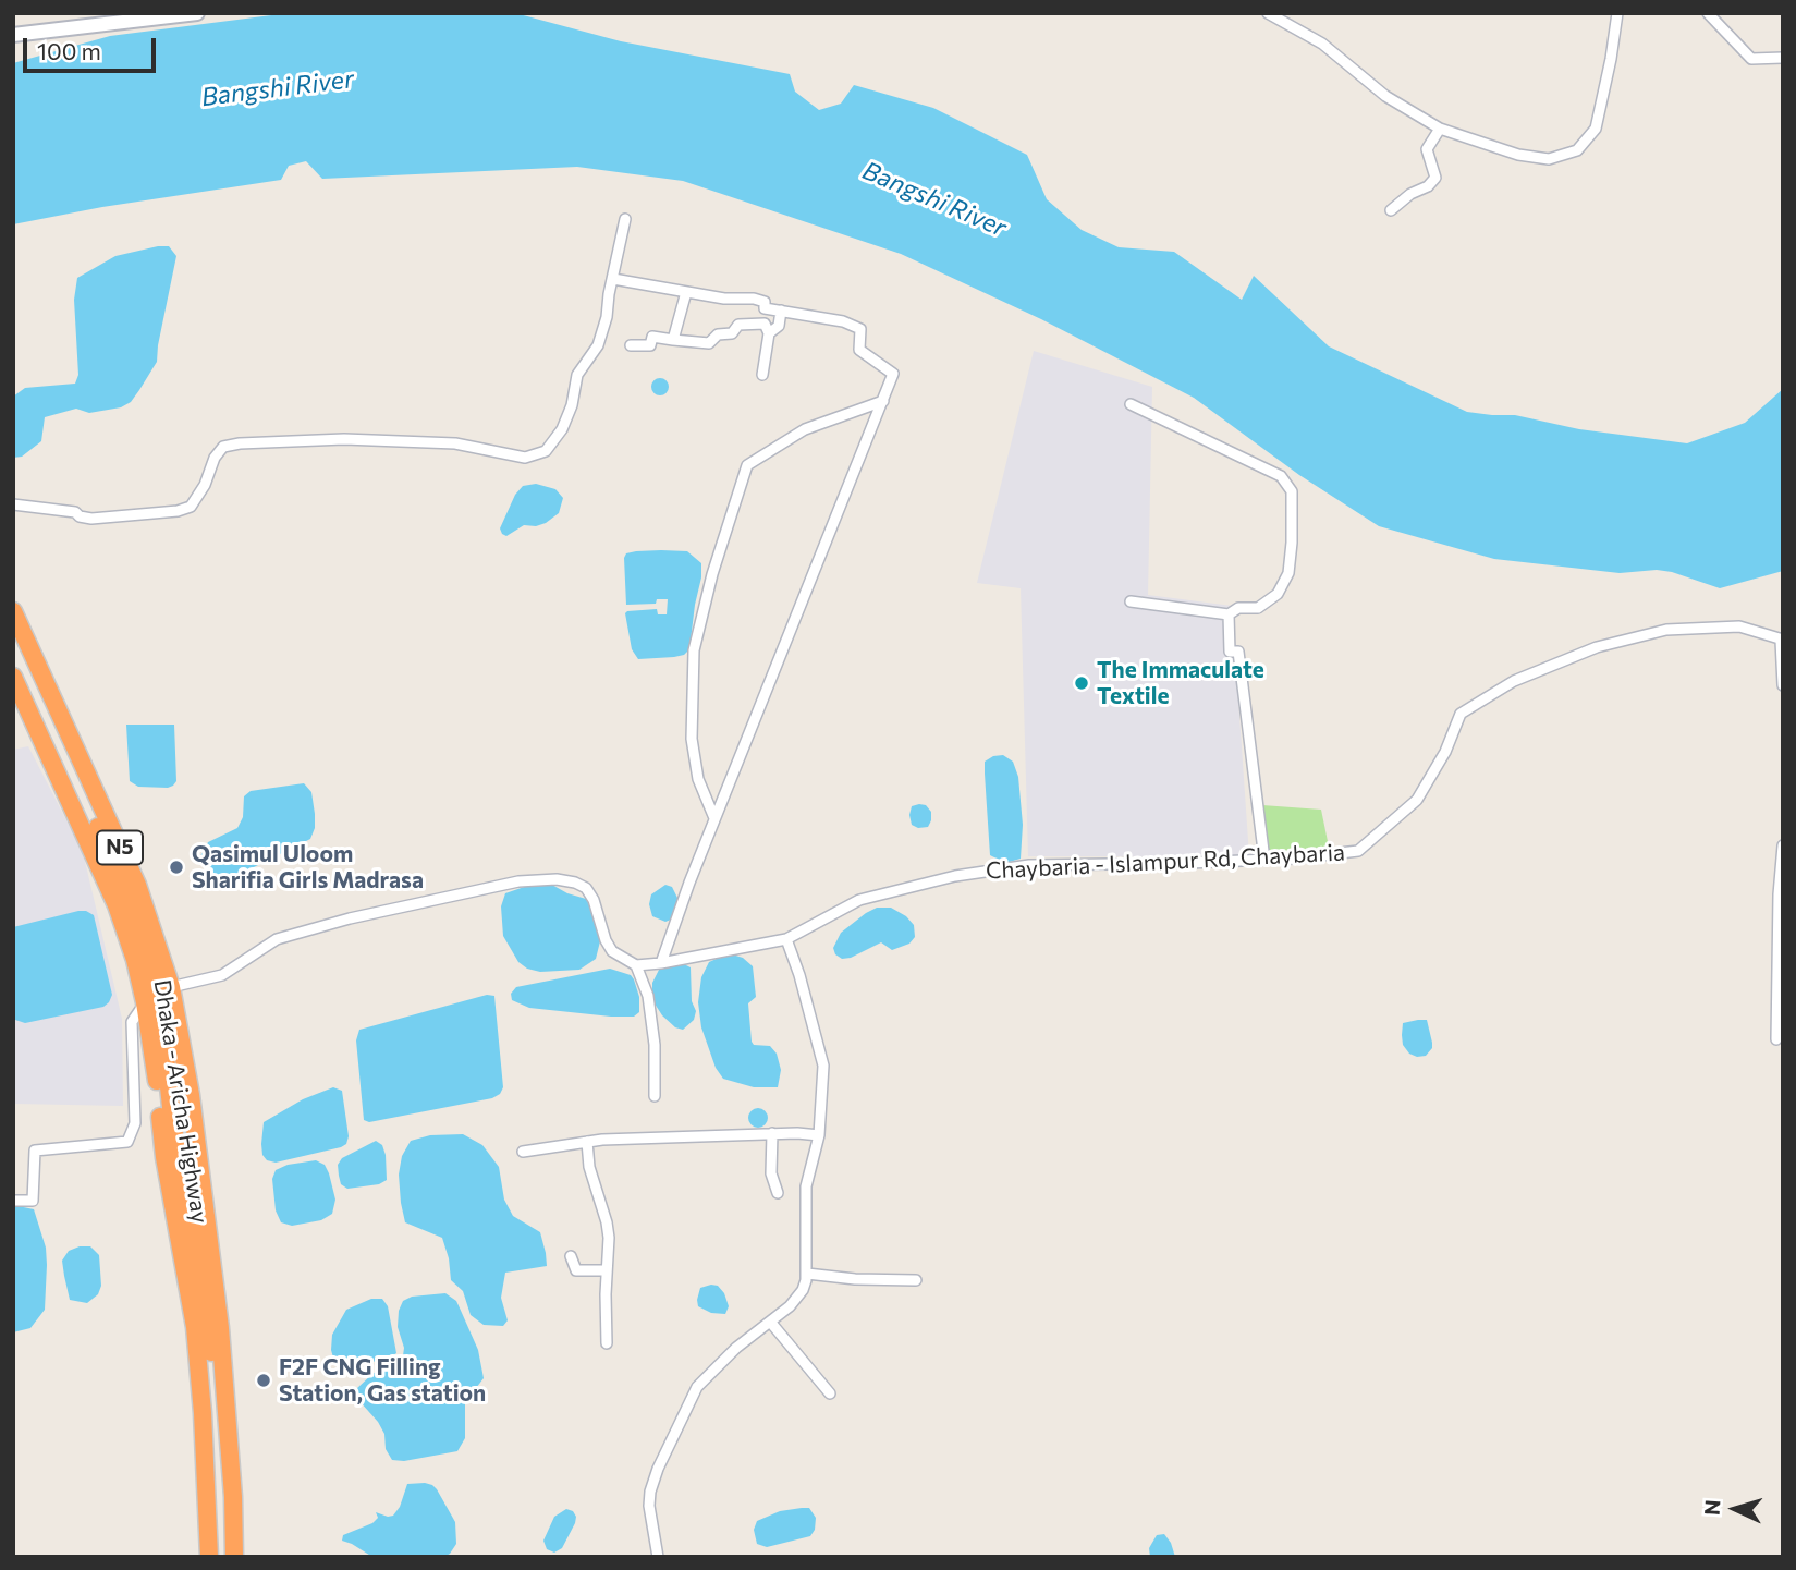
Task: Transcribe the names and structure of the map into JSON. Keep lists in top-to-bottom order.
{
  "streets": {
    "highway": ["N5", "Dhaka - Aricha Highway"],
    "street": ["Chaybaria - Islampur Rd, Chaybaria"]
  },
  "crossings": [
    ["N5", "Dhaka - Aricha Highway"]
  ],
  "water": ["Bangshi River"],
  "places": ["The Immaculate Textile", "Qasimul Uloom Sharifia Girls Madrasa", "F2F CNG Filling Station, Gas station"],
  "scale_bar": "100 m",
  "north": "left"
}
